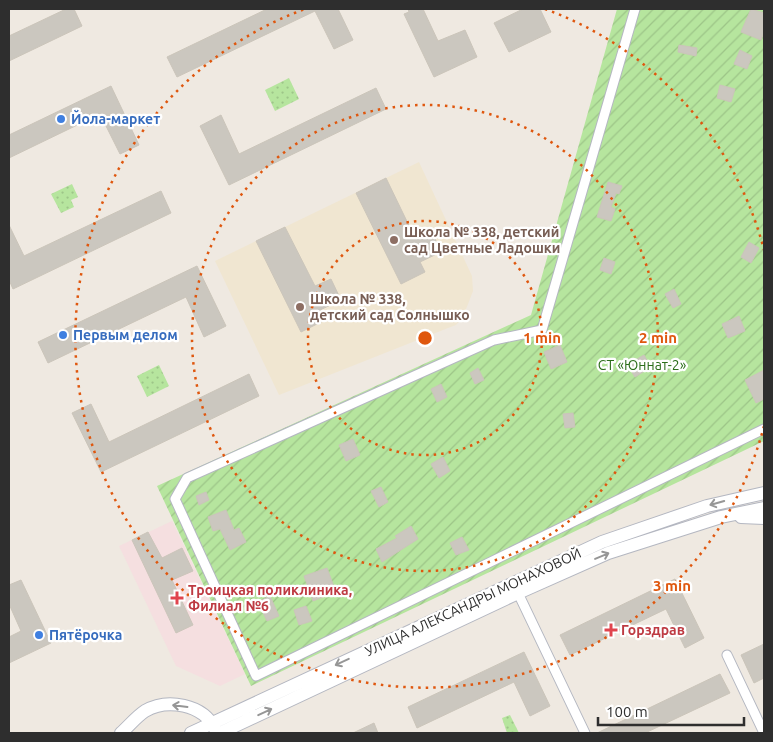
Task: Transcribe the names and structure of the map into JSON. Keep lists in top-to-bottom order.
{
  "streets": {
    "main road": ["УЛИЦА АЛЕКСАНДРЫ МОНАХОВОЙ"]
  },
  "parks": ["СТ «Юннат-2»"],
  "places": {
    "other": [
      "Йола-маркет",
      "Школа № 338, детский сад Цветные Ладошки",
      "Школа № 338, детский сад Солнышко",
      "Первым делом",
      "Пятёрочка"
    ],
    "health": ["Троицкая поликлиника, Филиал №6", "Горздрав"]
  },
  "scale_bar": "100 m",
  "rings": ["1 min", "2 min", "3 min"]
}
